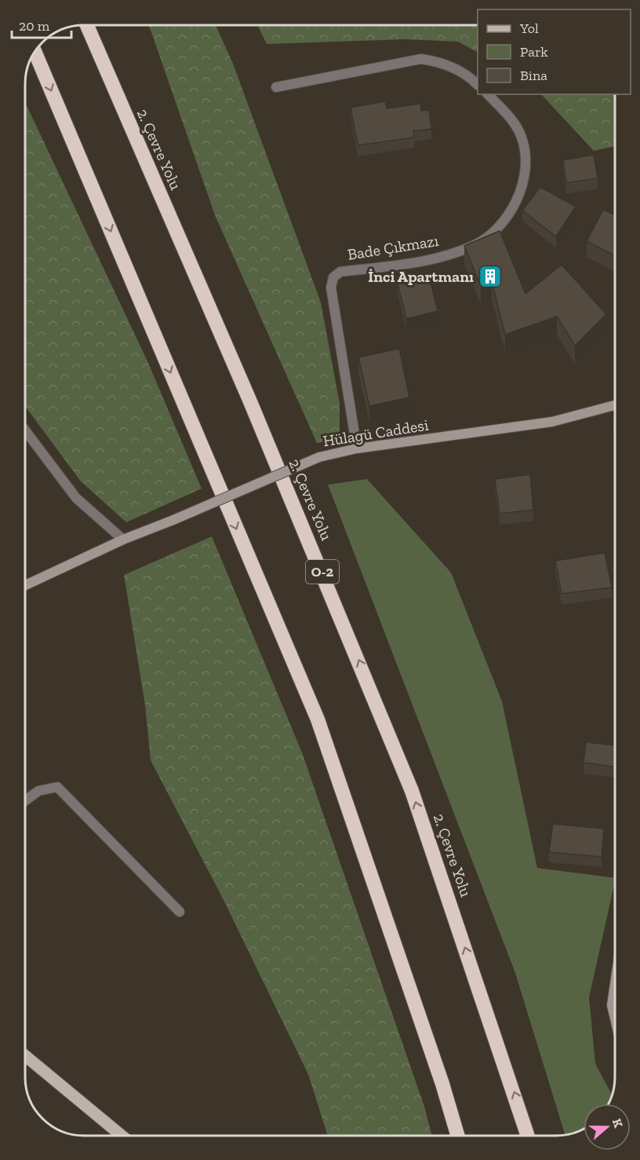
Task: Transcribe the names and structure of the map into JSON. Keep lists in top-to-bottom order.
{
  "streets": {
    "highway": ["2. Çevre Yolu", "O-2"],
    "street": ["Bade Çıkmazı", "Hülagü Caddesi"]
  },
  "crossings": [
    ["Bade Çıkmazı", "Hülagü Caddesi"]
  ],
  "places": {
    "building": ["İnci Apartmanı"]
  },
  "legend": ["Yol", "Park", "Bina"],
  "scale_bar": "20 m",
  "north": "right"
}
